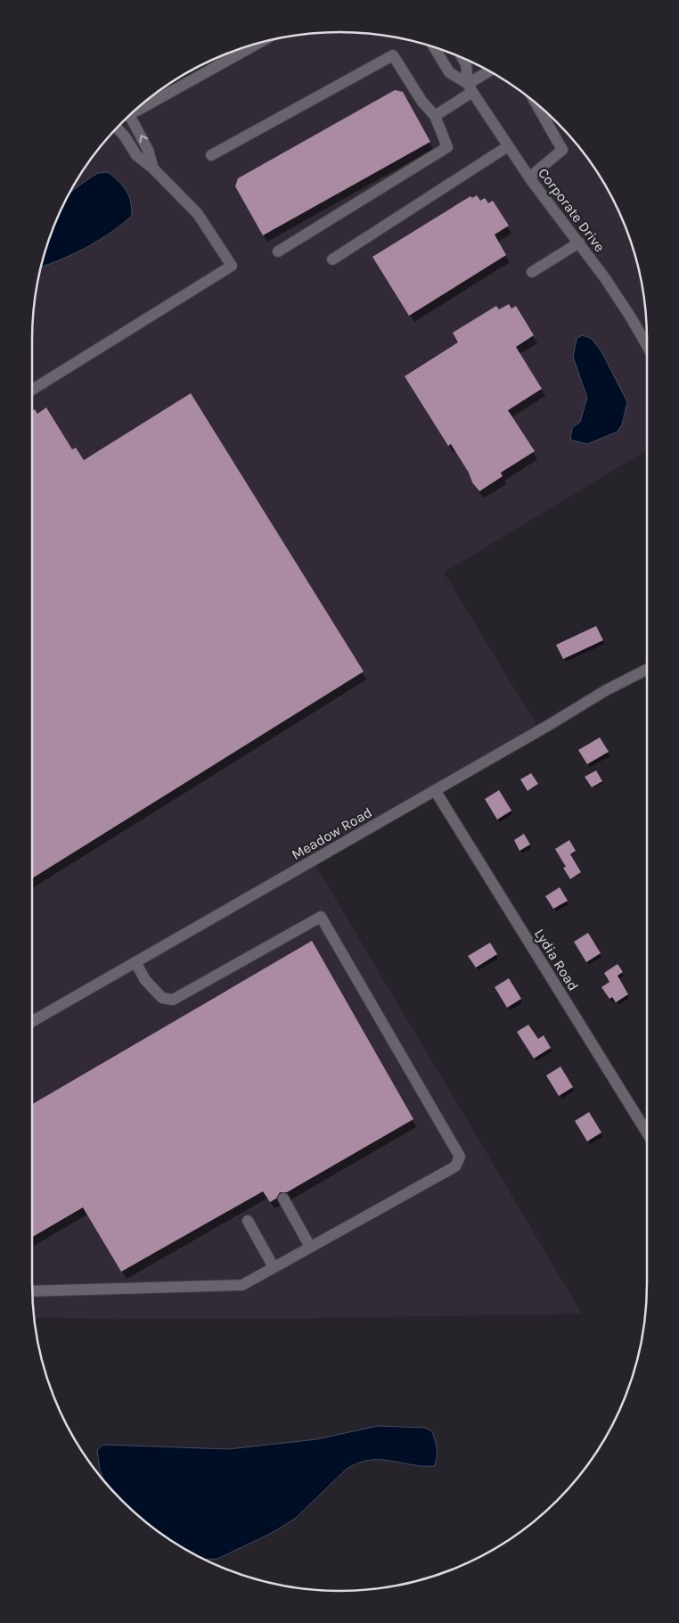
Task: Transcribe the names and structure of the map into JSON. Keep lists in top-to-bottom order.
{
  "streets": {
    "street": ["Corporate Drive", "Meadow Road", "Lydia Road"]
  },
  "crossings": [
    ["Meadow Road", "Lydia Road"]
  ]
}
